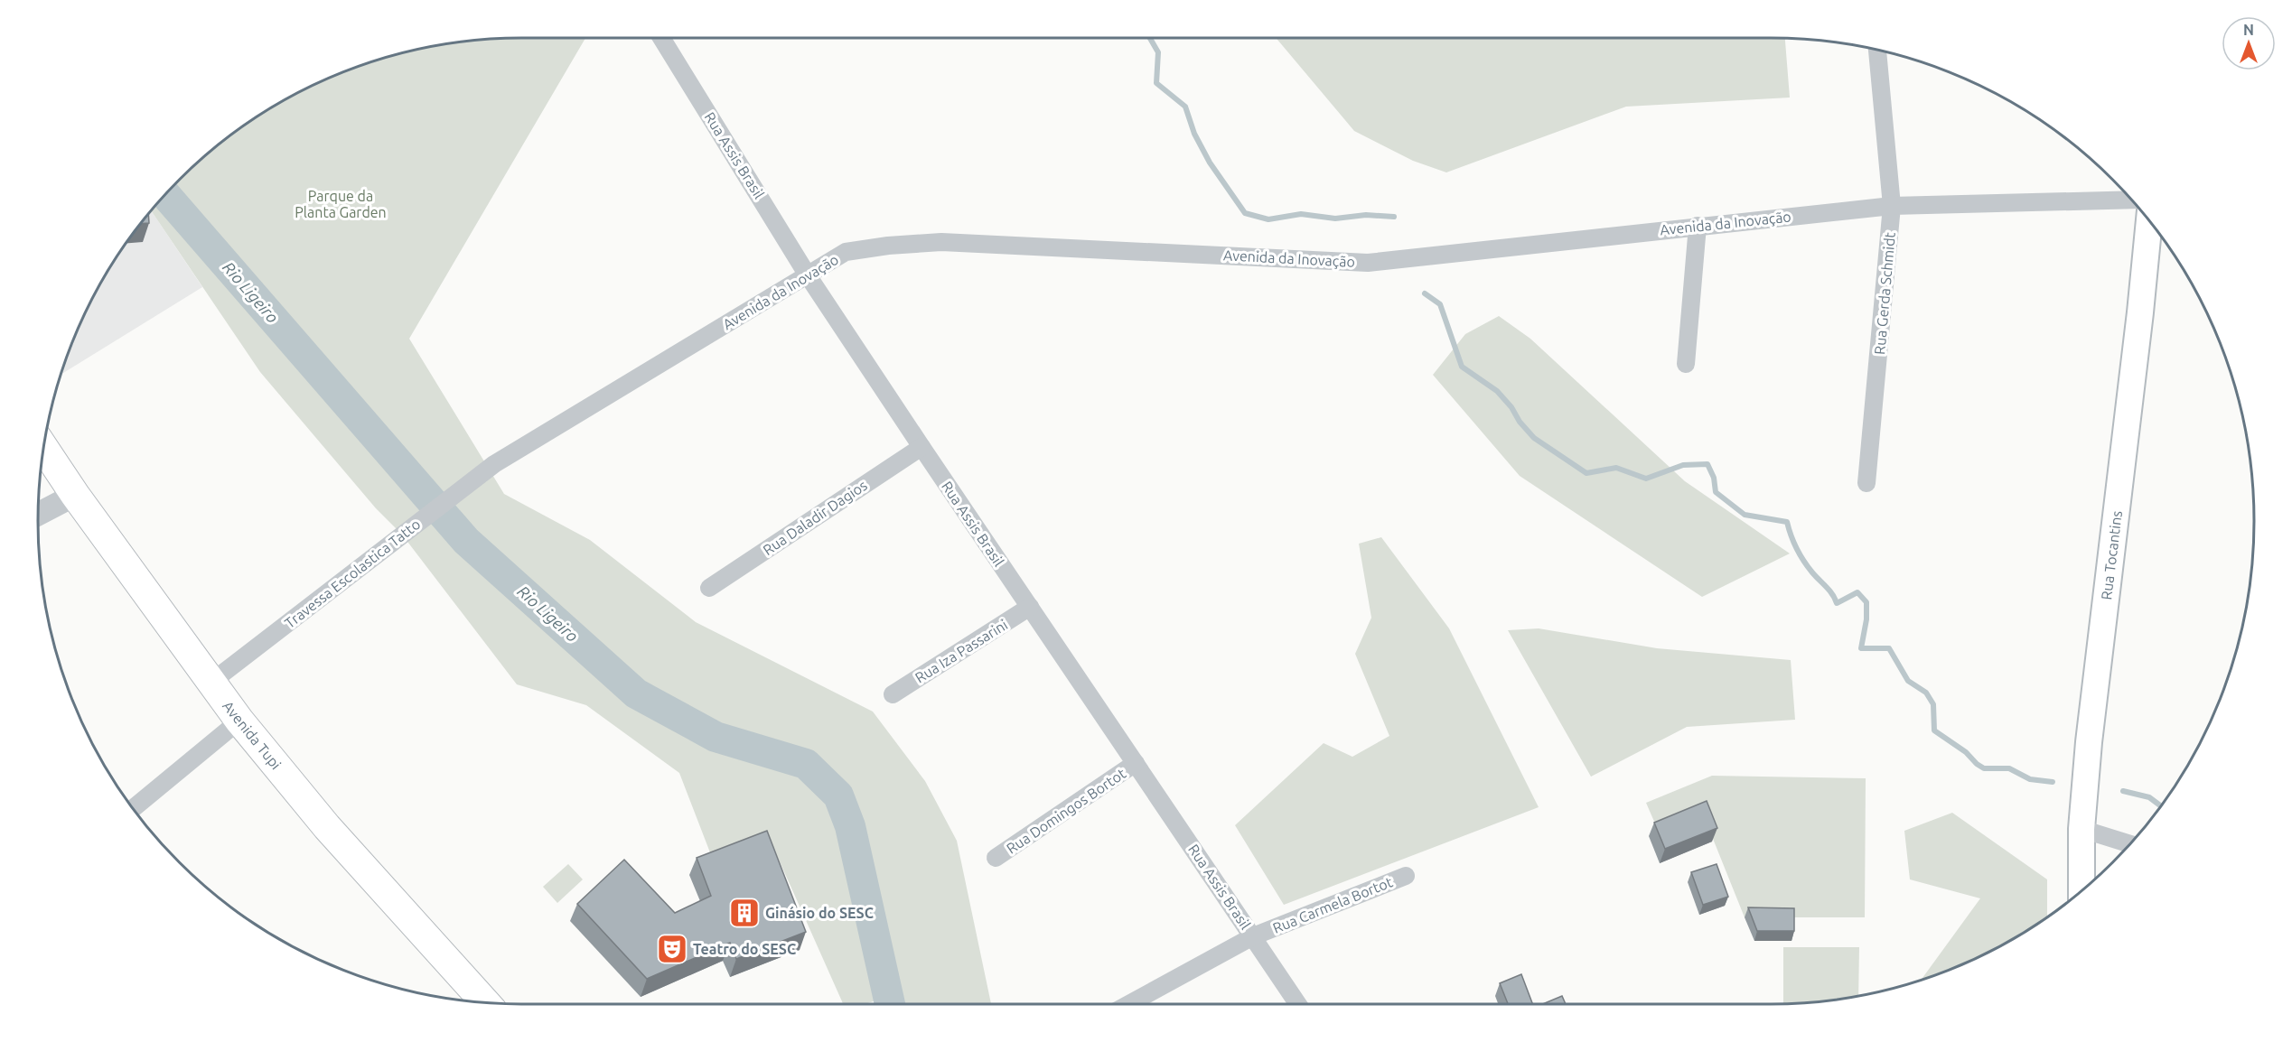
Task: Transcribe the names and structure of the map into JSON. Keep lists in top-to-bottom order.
{
  "streets": {
    "main road": ["Rua Tocantins", "Avenida Tupi"],
    "street": [
      "Rua Assis Brasil",
      "Avenida da Inovação",
      "Rua Gerda Schmidt",
      "Rua Daladir Dagios",
      "Travessa Escolastica Tatto",
      "Rua Iza Passarini",
      "Rua Domingos Bortot",
      "Rua Carmela Bortot"
    ]
  },
  "crossings": [
    ["Rua Assis Brasil", "Avenida da Inovação"],
    ["Rua Assis Brasil", "Rua Daladir Dagios"],
    ["Rua Assis Brasil", "Rua Iza Passarini"],
    ["Rua Assis Brasil", "Rua Domingos Bortot"],
    ["Rua Assis Brasil", "Rua Carmela Bortot"],
    ["Avenida da Inovação", "Rua Gerda Schmidt"],
    ["Avenida da Inovação", "Travessa Escolastica Tatto"],
    ["Travessa Escolastica Tatto", "Avenida Tupi"]
  ],
  "water": ["Rio Ligeiro"],
  "parks": ["Parque da Planta Garden"],
  "places": {
    "building": ["Ginásio do SESC"],
    "theatre": ["Teatro do SESC"]
  },
  "north": "top"
}
